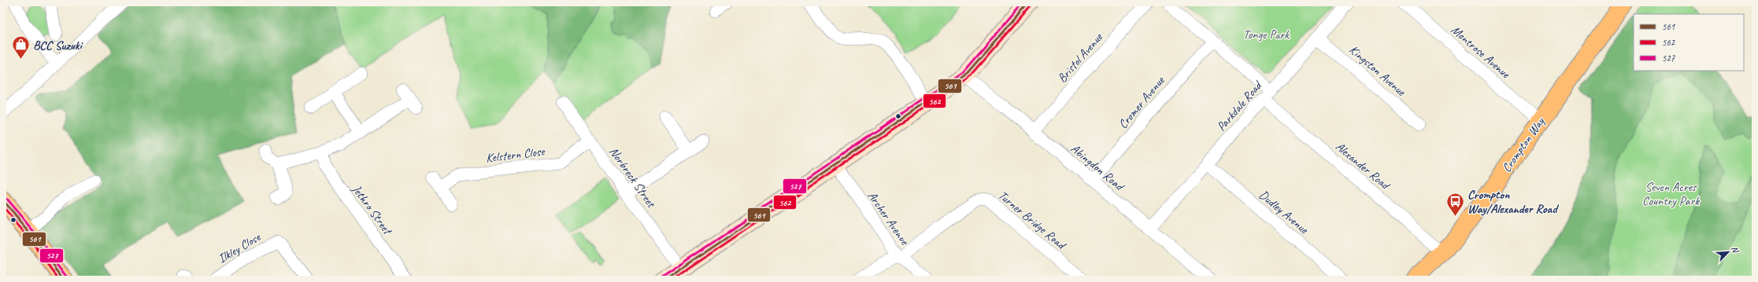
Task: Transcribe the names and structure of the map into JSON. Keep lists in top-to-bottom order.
{
  "streets": {
    "main road": ["Crompton Way"],
    "street": [
      "Montrose Avenue",
      "Bristol Avenue",
      "Kingston Avenue",
      "Cromer Avenue",
      "Parkdale Road",
      "Kelstern Close",
      "Alexander Road",
      "Abingdon Road",
      "Norbreck Street",
      "Jethro Street",
      "Dudley Avenue",
      "Archer Avenue",
      "Turner Bridge Road",
      "Ilkley Close"
    ]
  },
  "crossings": [
    ["Montrose Avenue", "Crompton Way"],
    ["Bristol Avenue", "Abingdon Road"],
    ["Kingston Avenue", "Parkdale Road"],
    ["Cromer Avenue", "Alexander Road"],
    ["Cromer Avenue", "Abingdon Road"],
    ["Parkdale Road", "Alexander Road"],
    ["Parkdale Road", "Abingdon Road"],
    ["Parkdale Road", "Dudley Avenue"],
    ["Crompton Way", "Alexander Road"],
    ["Kelstern Close", "Norbreck Street"],
    ["Archer Avenue", "Turner Bridge Road"]
  ],
  "parks": ["Tonge Park", "Seven Acres Country Park"],
  "places": {
    "shop": ["BCC Suzuki"],
    "bus stop": ["Crompton Way/Alexander Road"]
  },
  "lines": ["transit line 561", "transit line 527", "transit line 562"],
  "legend": ["561", "562", "527"],
  "north": "top right"
}
